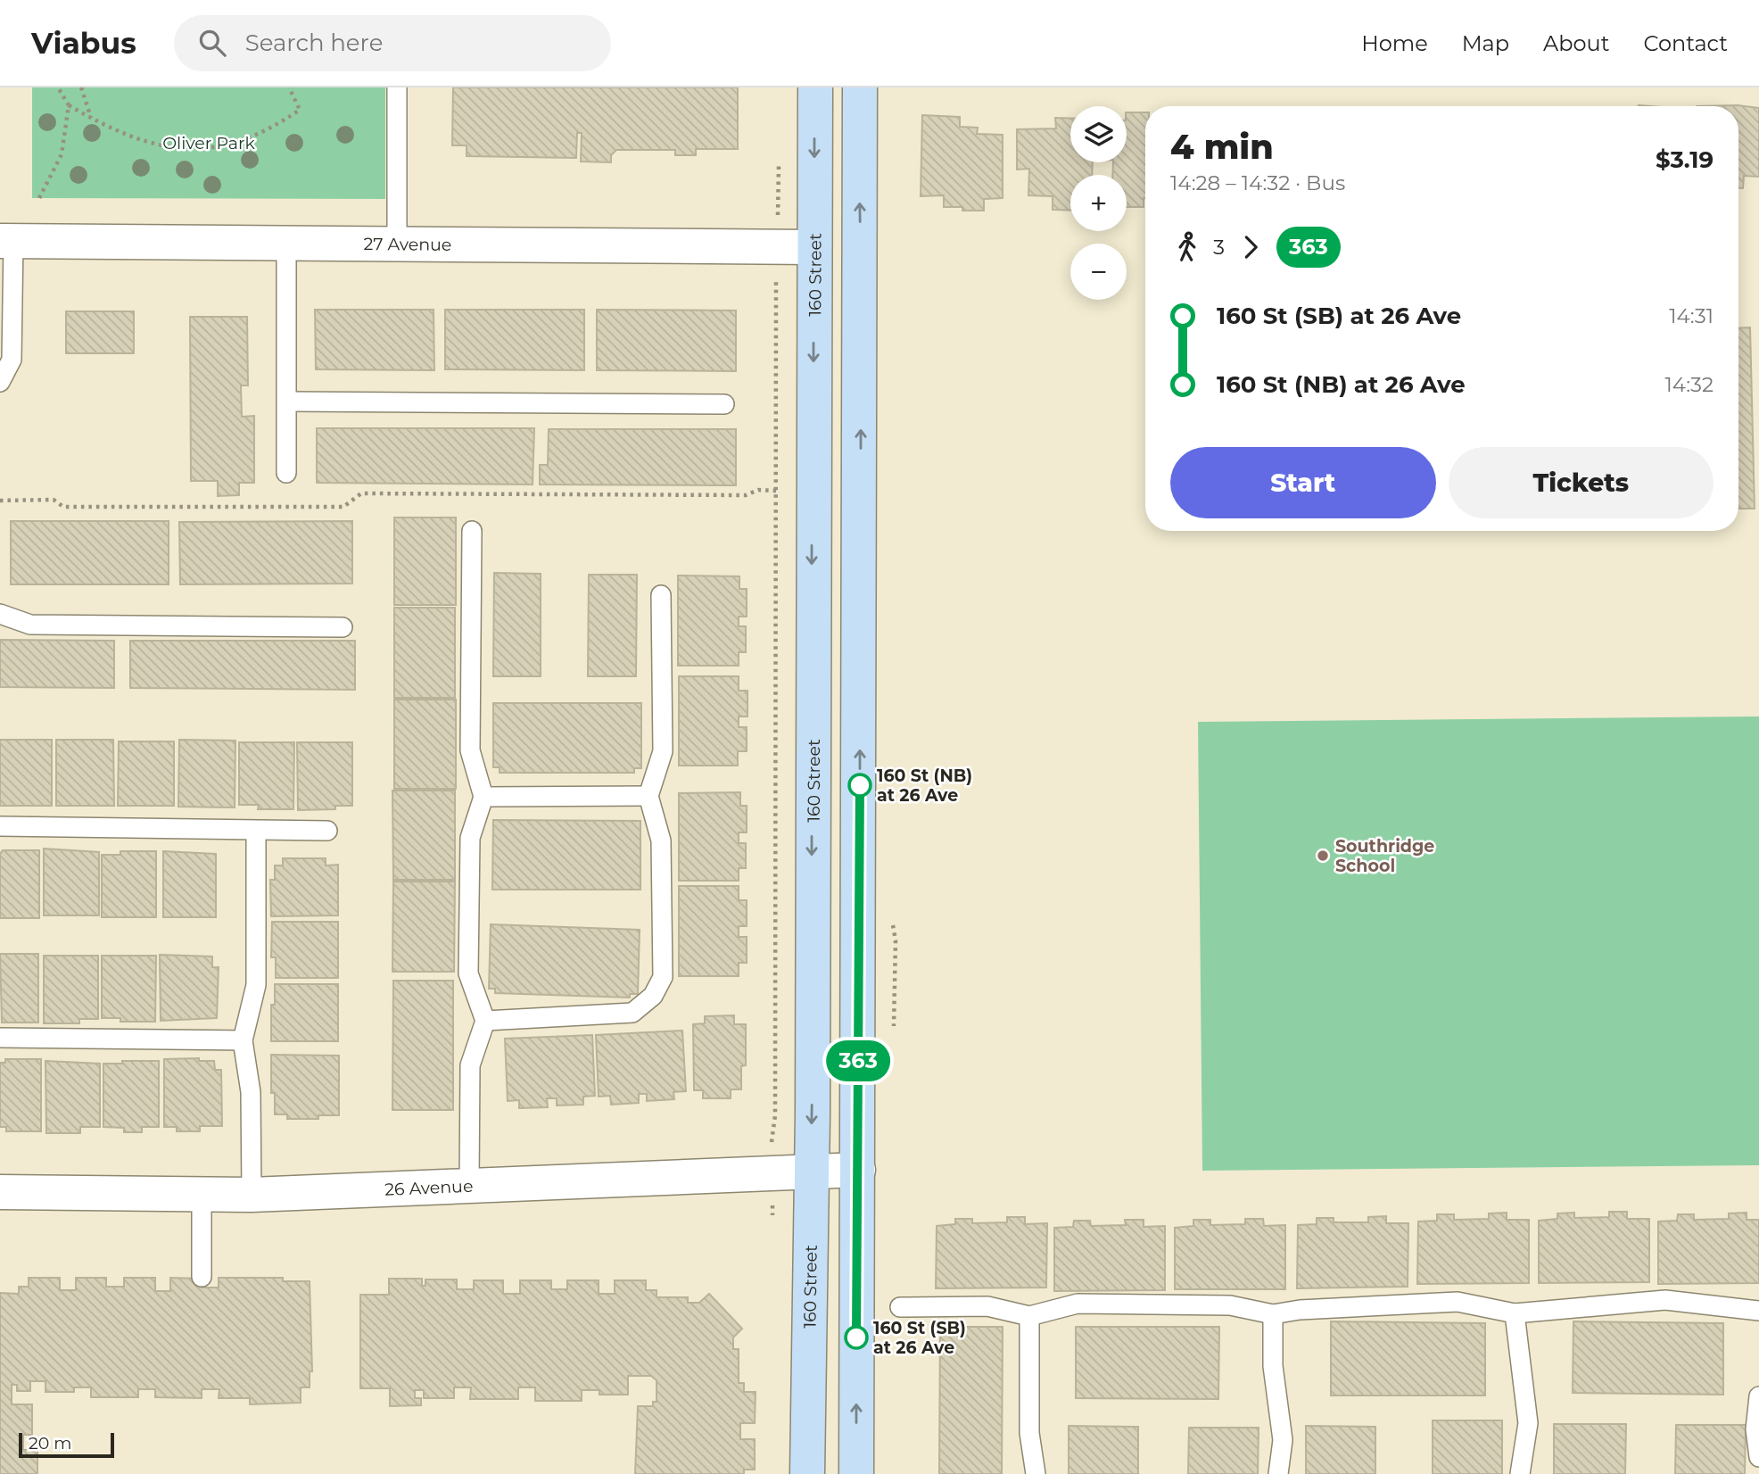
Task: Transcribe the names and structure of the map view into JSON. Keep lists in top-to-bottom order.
{
  "streets": {
    "main road": ["160 Street"],
    "street": ["27 Avenue", "26 Avenue"]
  },
  "crossings": [
    ["27 Avenue", "160 Street"],
    ["160 Street", "26 Avenue"]
  ],
  "parks": ["Oliver Park"],
  "places": ["160 St (NB) at 26 Ave", "Southridge School", "160 St (SB) at 26 Ave"],
  "lines": ["bus line 363"],
  "scale_bar": "20 m",
  "page": {
    "header": "Viabus",
    "search": "Search here",
    "nav": [
      "Home",
      "Map",
      "About",
      "Contact"
    ],
    "on_map": "363",
    "map_buttons": ["+", "−"],
    "heading": ["4 min", "14:28 – 14:32 · Bus", "$3.19"],
    "legs": ["3", "363"],
    "list": [
      {
        "name": "160 St (SB) at 26 Ave",
        "value": "14:31"
      },
      {
        "name": "160 St (NB) at 26 Ave",
        "value": "14:32"
      }
    ],
    "buttons": ["Start", "Tickets"],
    "scale": "20 m"
  }
}
